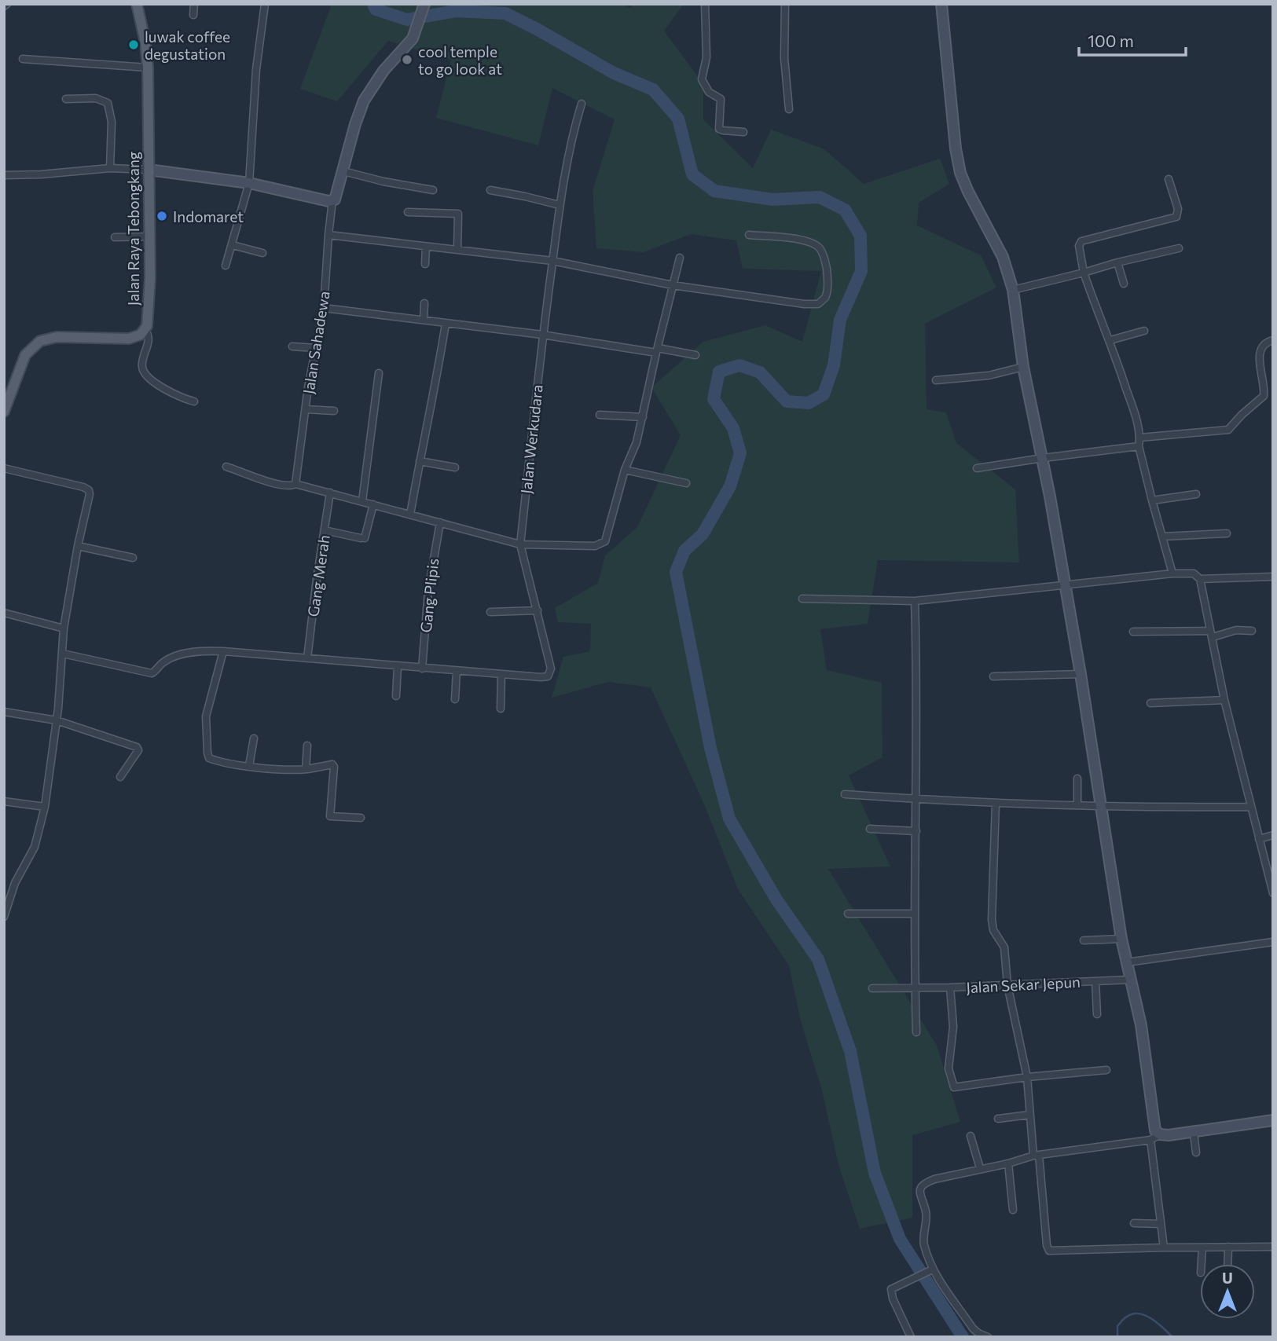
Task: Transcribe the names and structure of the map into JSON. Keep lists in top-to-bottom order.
{
  "streets": {
    "main road": ["Jalan Raya Tebongkang"],
    "street": [
      "Jalan Sahadewa",
      "Jalan Werkudara",
      "Gang Merah",
      "Gang Plipis",
      "Jalan Sekar Jepun"
    ]
  },
  "places": ["luwak coffee degustation", "cool temple to go look at", "Indomaret"],
  "scale_bar": "100 m",
  "north": "top"
}
